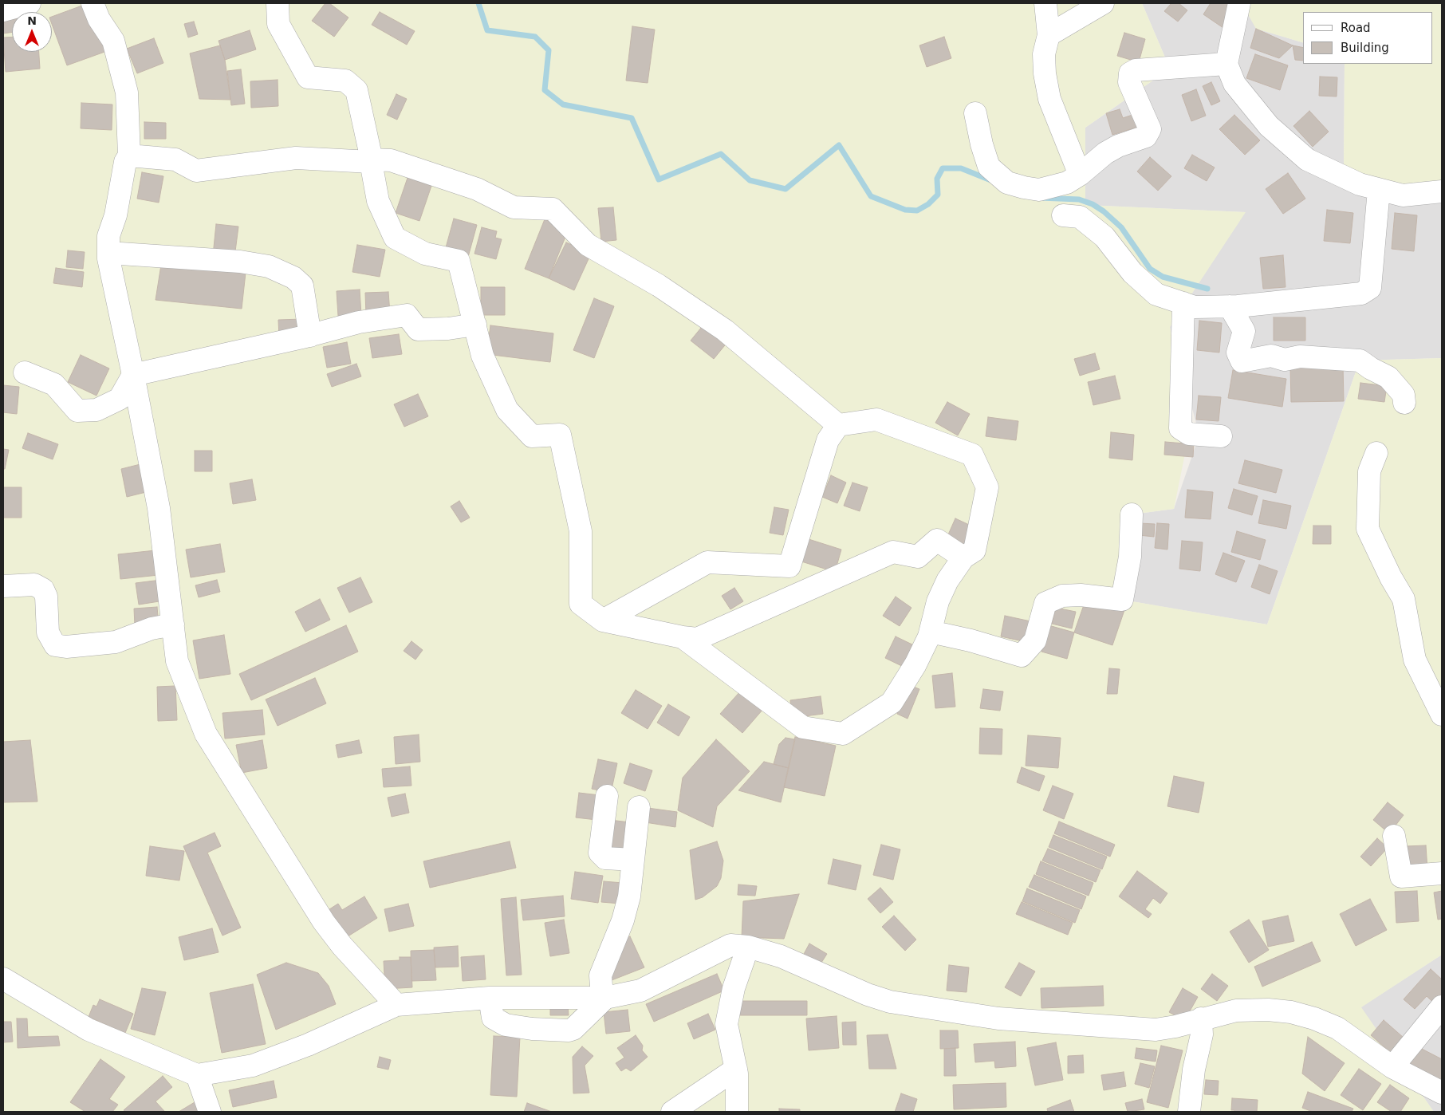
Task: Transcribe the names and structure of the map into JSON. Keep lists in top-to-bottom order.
{
  "legend": ["Road", "Building"],
  "north": "top"
}
